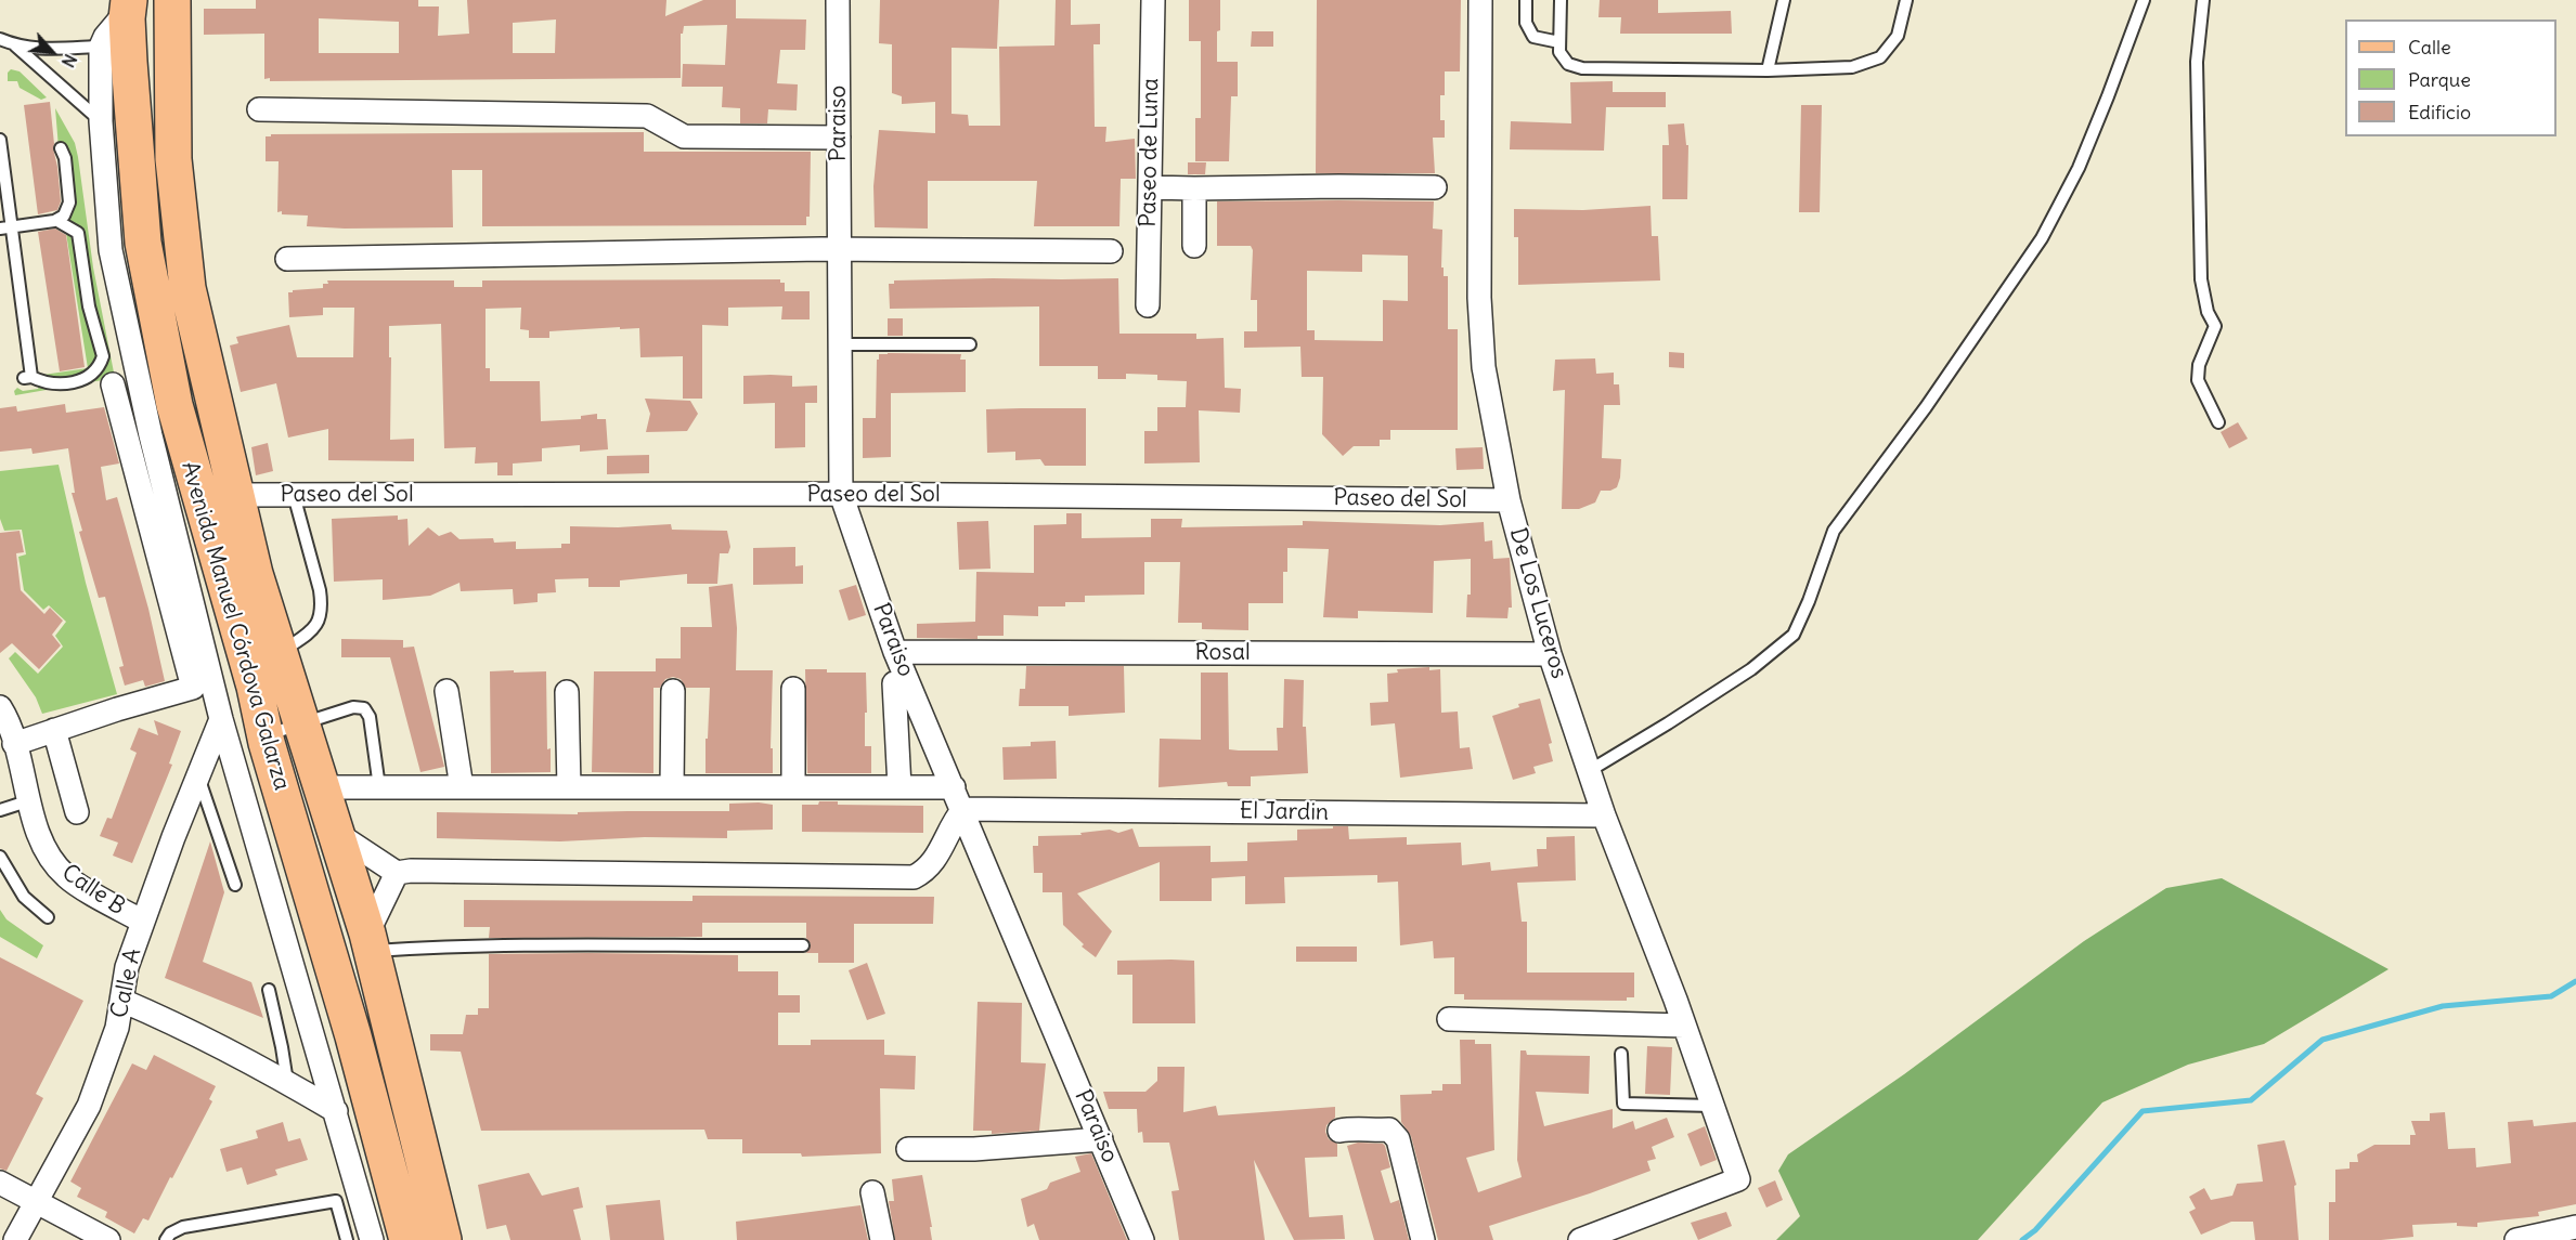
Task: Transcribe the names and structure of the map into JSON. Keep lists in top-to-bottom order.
{
  "streets": {
    "main road": ["Avenida Manuel Córdova Galarza"],
    "street": [
      "Paraiso",
      "Paseo de Luna",
      "Paseo del Sol",
      "De Los Luceros",
      "Rosal",
      "El Jardin",
      "Calle B",
      "Calle A"
    ]
  },
  "crossings": [
    ["Paraiso", "Paseo del Sol"],
    ["Paraiso", "Rosal"],
    ["Paraiso", "El Jardin"],
    ["Paseo del Sol", "De Los Luceros"],
    ["Paseo del Sol", "Avenida Manuel Córdova Galarza"],
    ["De Los Luceros", "Rosal"],
    ["De Los Luceros", "El Jardin"],
    ["Calle B", "Calle A"]
  ],
  "legend": ["Calle", "Parque", "Edificio"],
  "north": "bottom right"
}
